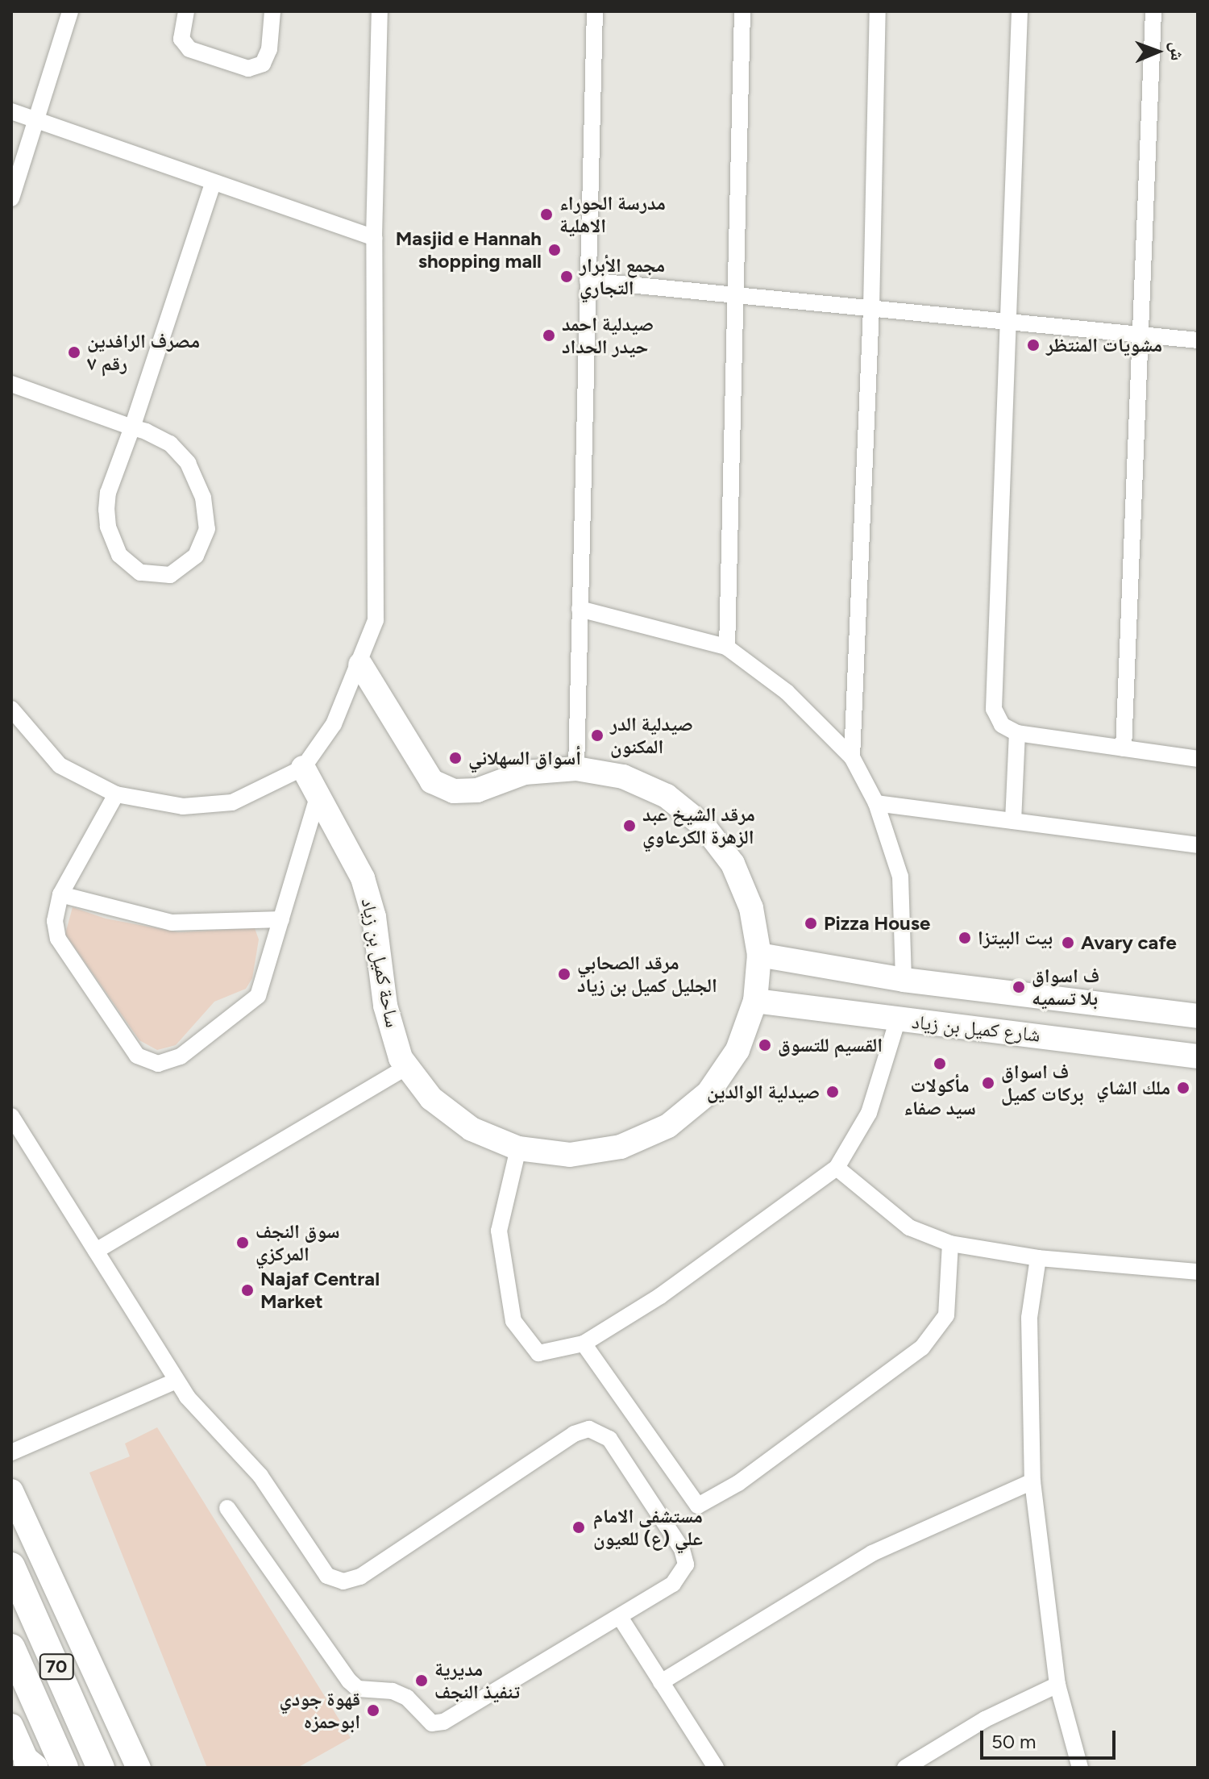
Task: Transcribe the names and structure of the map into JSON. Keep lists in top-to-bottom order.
{
  "streets": {
    "highway": ["70"],
    "main road": ["ساحة كميل بن زياد", "شارع كميل بن زياد"]
  },
  "crossings": [
    ["ساحة كميل بن زياد", "شارع كميل بن زياد"]
  ],
  "places": [
    "مدرسة الحوراء الاهلية",
    "Masjid e Hannah shopping mall",
    "مجمع الأبرار التجاري",
    "صيدلية احمد حيدر الحداد",
    "مشويات المنتظر",
    "مصرف الرافدين رقم ٧",
    "صيدلية الدر المكنون",
    "أسواق السهلاني",
    "مرقد الشيخ عبد الزهرة الكرعاوي",
    "Pizza House",
    "بيت البيتزا",
    "Avary cafe",
    "مرقد الصحابي الجليل كميل بن زياد",
    "ف اسواق بلا تسميه",
    "القسيم للتسوق",
    "مأكولات سيد صفاء",
    "ف اسواق بركات كميل",
    "ملك الشاي",
    "صيدلية الوالدين",
    "سوق النجف المركزي",
    "Najaf Central Market",
    "مستشفى الامام علي (ع) للعيون",
    "مديرية تنفيذ النجف",
    "قهوة جودي ابوحمزه"
  ],
  "scale_bar": "50 m",
  "north": "right"
}
